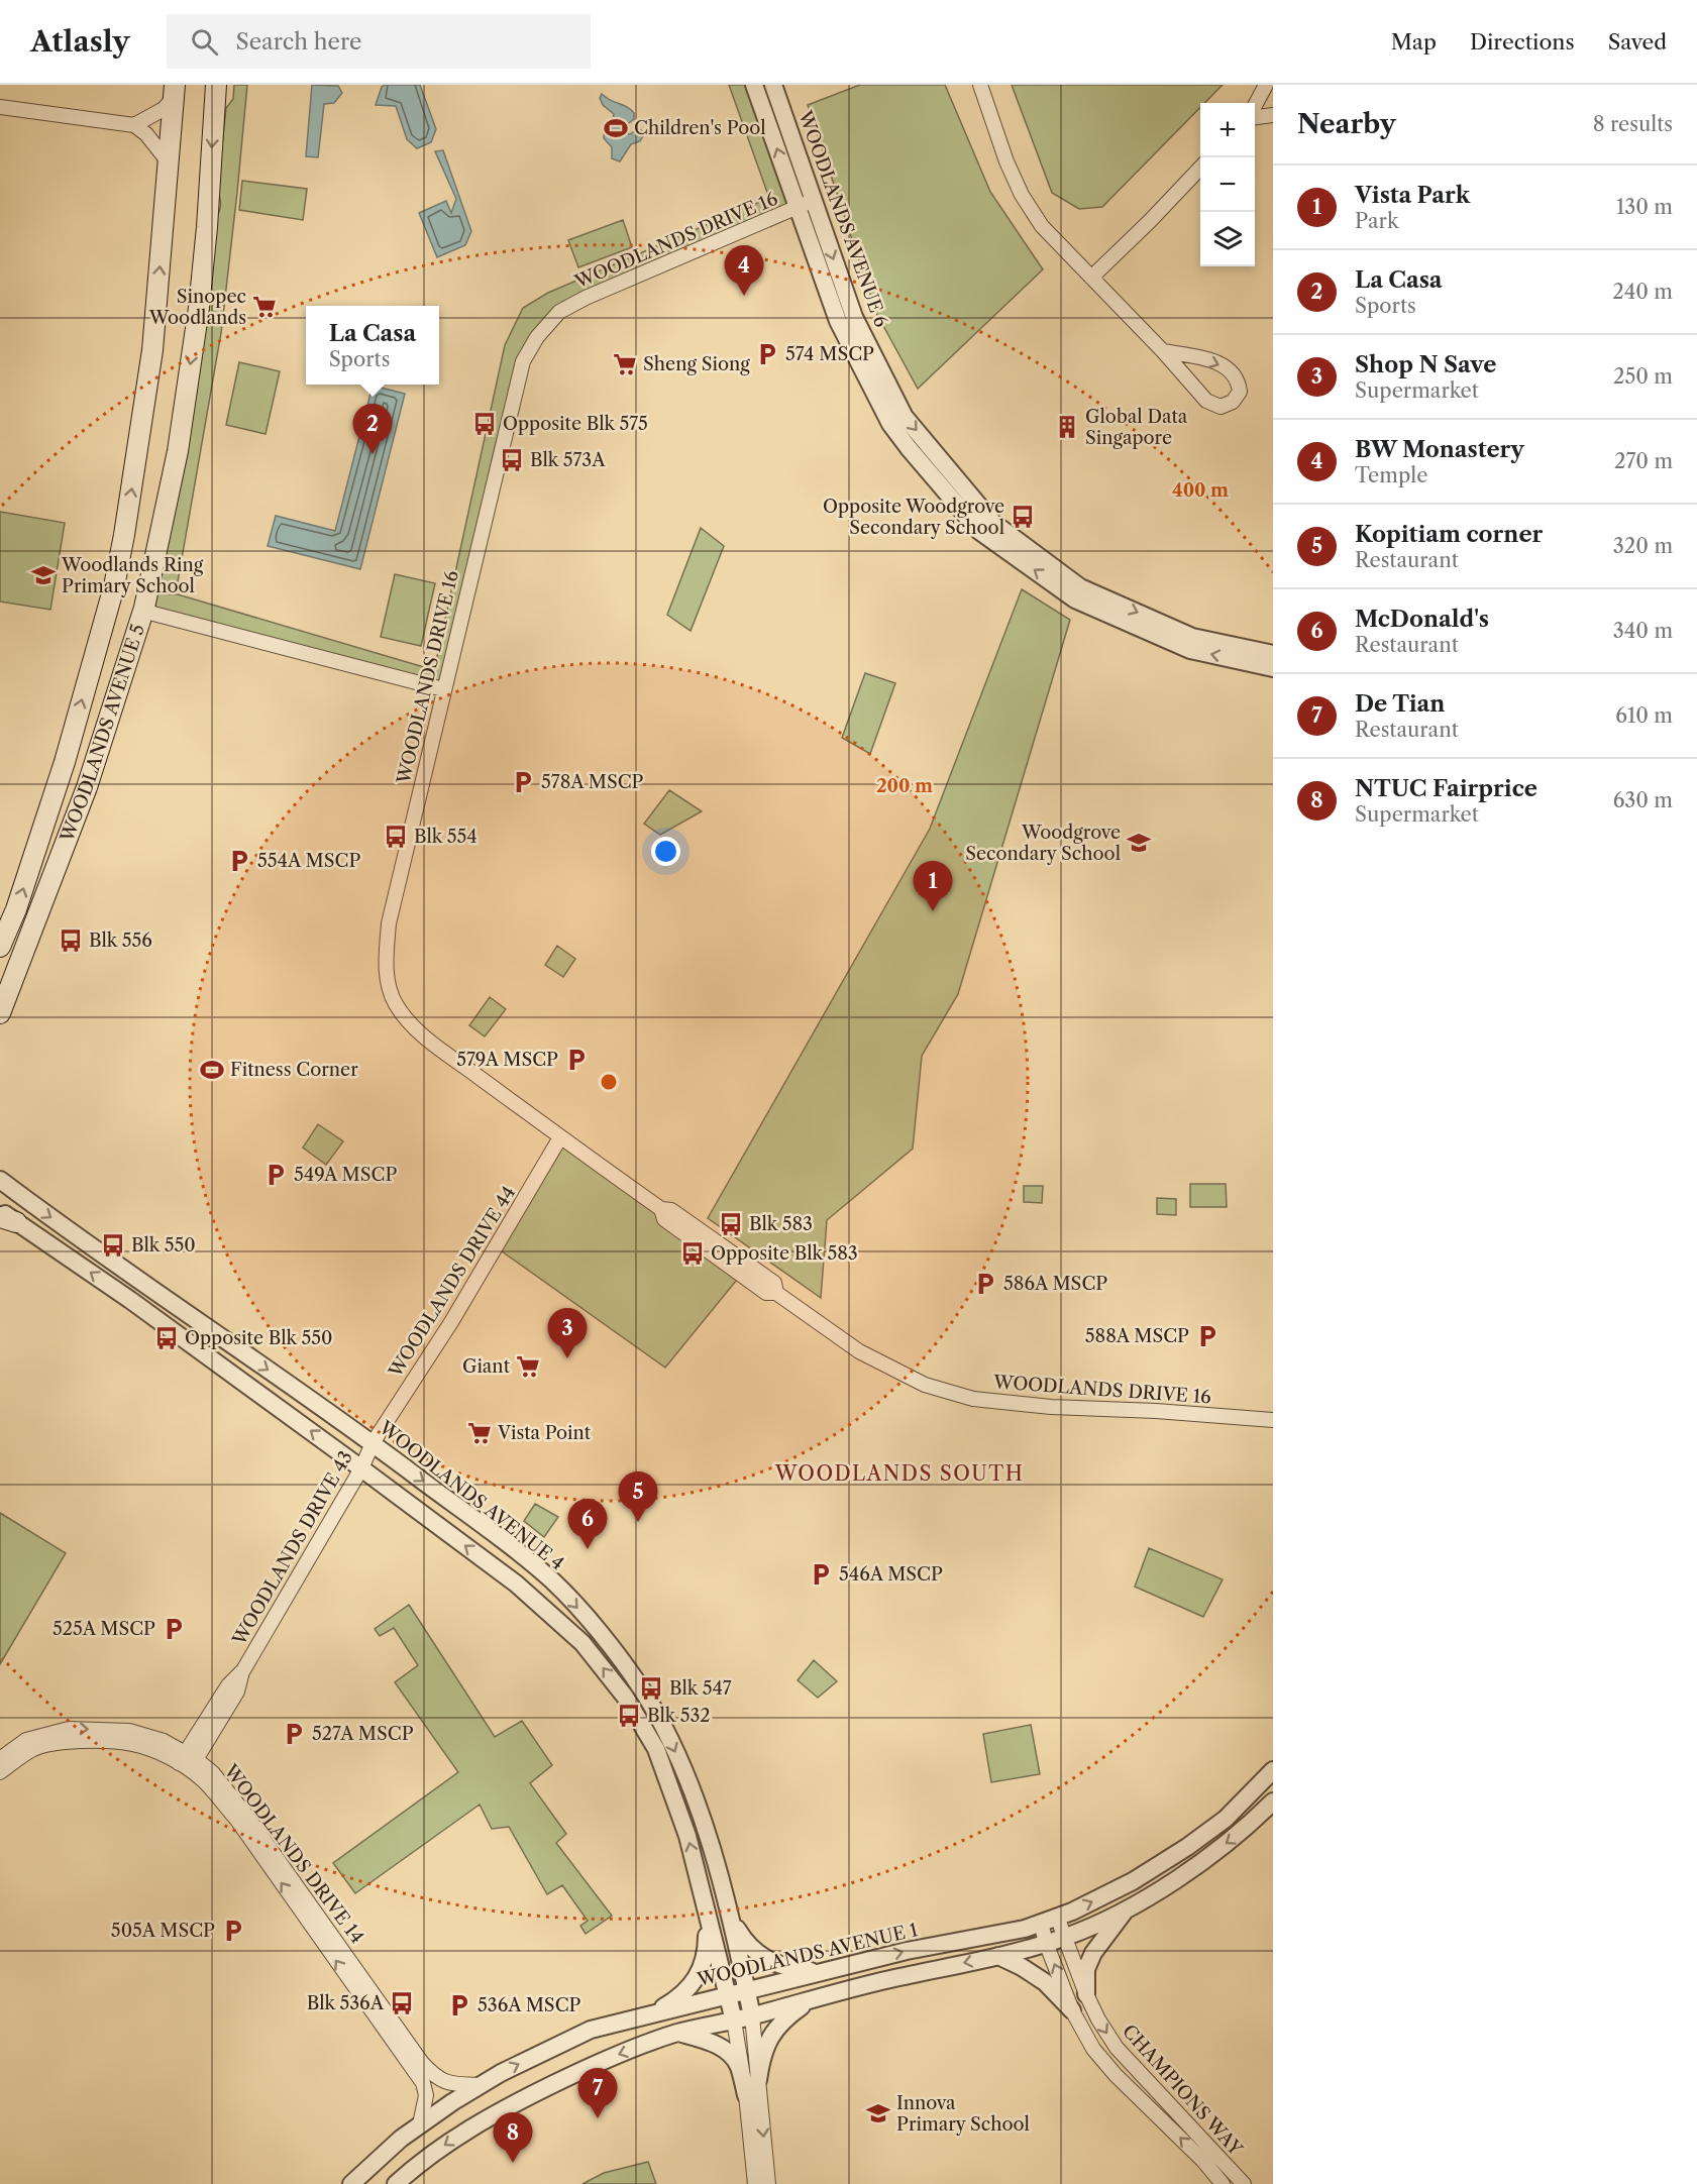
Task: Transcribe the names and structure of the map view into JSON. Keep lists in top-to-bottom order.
{
  "streets": {
    "main road": ["WOODLANDS AVENUE 5"],
    "street": [
      "WOODLANDS AVENUE 6",
      "WOODLANDS DRIVE 16",
      "WOODLANDS DRIVE 44",
      "WOODLANDS AVENUE 4",
      "WOODLANDS DRIVE 43",
      "WOODLANDS DRIVE 14",
      "WOODLANDS AVENUE 1",
      "CHAMPIONS WAY"
    ]
  },
  "crossings": [
    ["WOODLANDS AVENUE 6", "WOODLANDS DRIVE 16"],
    ["WOODLANDS DRIVE 16", "WOODLANDS DRIVE 44"],
    ["WOODLANDS DRIVE 44", "WOODLANDS AVENUE 4"],
    ["WOODLANDS DRIVE 44", "WOODLANDS DRIVE 43"],
    ["WOODLANDS AVENUE 4", "WOODLANDS DRIVE 43"],
    ["WOODLANDS AVENUE 4", "WOODLANDS AVENUE 1"],
    ["WOODLANDS DRIVE 43", "WOODLANDS DRIVE 14"],
    ["WOODLANDS DRIVE 14", "WOODLANDS AVENUE 1"],
    ["WOODLANDS AVENUE 1", "CHAMPIONS WAY"]
  ],
  "districts": ["WOODLANDS SOUTH"],
  "places": {
    "sports": ["Children's Pool", "Fitness Corner"],
    "supermarket": [
      "Sinopec Woodlands",
      "Sheng Siong",
      "Giant",
      "Vista Point"
    ],
    "parking": [
      "574 MSCP",
      "578A MSCP",
      "554A MSCP",
      "579A MSCP",
      "549A MSCP",
      "586A MSCP",
      "588A MSCP",
      "546A MSCP",
      "525A MSCP",
      "527A MSCP",
      "505A MSCP",
      "536A MSCP"
    ],
    "bus stop": [
      "Opposite Blk 575",
      "Blk 573A",
      "Opposite Woodgrove Secondary School",
      "Blk 554",
      "Blk 556",
      "Blk 583",
      "Blk 550",
      "Opposite Blk 583",
      "Opposite Blk 550",
      "Blk 547",
      "Blk 532",
      "Blk 536A"
    ],
    "building": ["Global Data Singapore"],
    "school or university": ["Woodlands Ring Primary School", "Woodgrove Secondary School", "Innova Primary School"]
  },
  "page": {
    "header": "Atlasly",
    "search": "Search here",
    "nav": ["Map", "Directions", "Saved"],
    "heading": ["Nearby", "8 results"],
    "map_buttons": ["+", "−"],
    "list": [
      {
        "mark": "1",
        "name": "Vista Park",
        "note": "Park",
        "value": "130 m"
      },
      {
        "mark": "2",
        "name": "La Casa",
        "note": "Sports",
        "value": "240 m"
      },
      {
        "mark": "3",
        "name": "Shop N Save",
        "note": "Supermarket",
        "value": "250 m"
      },
      {
        "mark": "4",
        "name": "BW Monastery",
        "note": "Temple",
        "value": "270 m"
      },
      {
        "mark": "5",
        "name": "Kopitiam corner",
        "note": "Restaurant",
        "value": "320 m"
      },
      {
        "mark": "6",
        "name": "McDonald's",
        "note": "Restaurant",
        "value": "340 m"
      },
      {
        "mark": "7",
        "name": "De Tian",
        "note": "Restaurant",
        "value": "610 m"
      },
      {
        "mark": "8",
        "name": "NTUC Fairprice",
        "note": "Supermarket",
        "value": "630 m"
      }
    ],
    "pins": [
      "4",
      "2",
      "1",
      "3",
      "5",
      "6",
      "7",
      "8"
    ],
    "popup": ["La Casa", "Sports"]
  },
  "rings": ["400 m", "200 m"]
}
